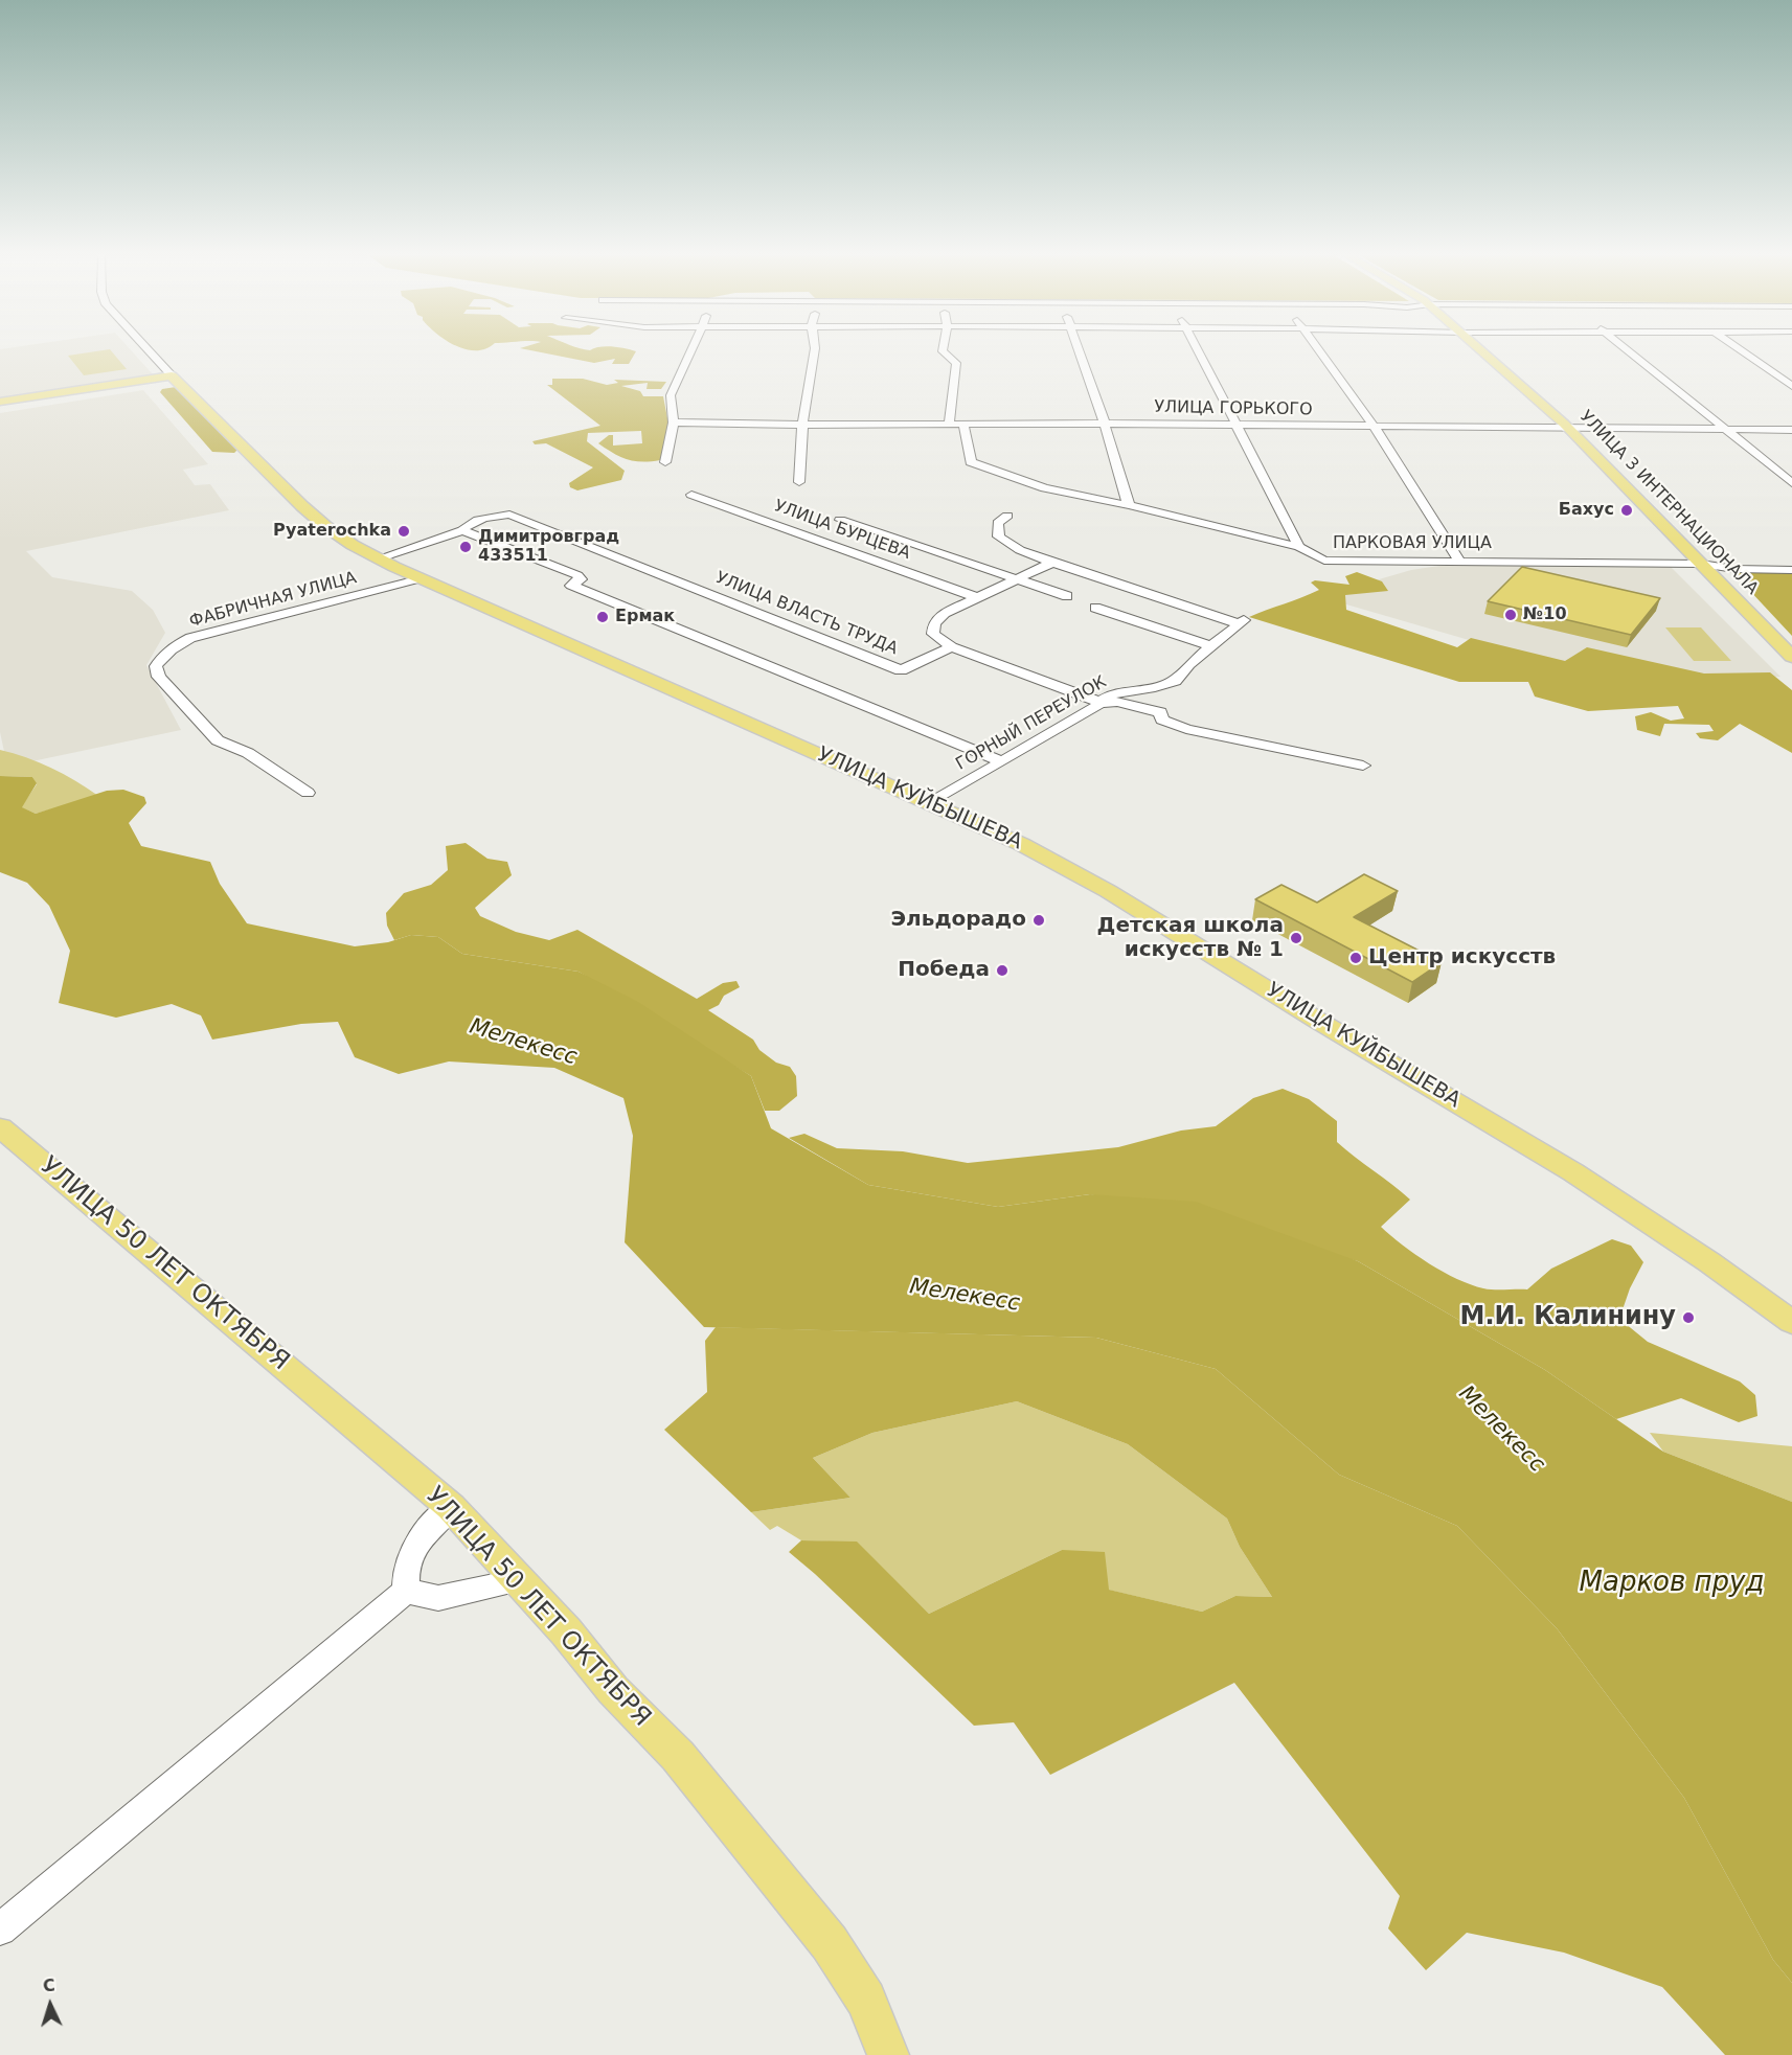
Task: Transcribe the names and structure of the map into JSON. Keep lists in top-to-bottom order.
{
  "streets": {
    "main road": ["УЛИЦА 3 ИНТЕРНАЦИОНАЛА", "УЛИЦА КУЙБЫШЕВА", "УЛИЦА 50 ЛЕТ ОКТЯБРЯ"],
    "street": [
      "УЛИЦА ГОРЬКОГО",
      "УЛИЦА БУРЦЕВА",
      "ПАРКОВАЯ УЛИЦА",
      "ФАБРИЧНАЯ УЛИЦА",
      "УЛИЦА ВЛАСТЬ ТРУДА",
      "ГОРНЫЙ ПЕРЕУЛОК"
    ]
  },
  "crossings": [
    ["УЛИЦА ГОРЬКОГО", "УЛИЦА 3 ИНТЕРНАЦИОНАЛА"],
    ["УЛИЦА ГОРЬКОГО", "ПАРКОВАЯ УЛИЦА"],
    ["УЛИЦА 3 ИНТЕРНАЦИОНАЛА", "ПАРКОВАЯ УЛИЦА"],
    ["ФАБРИЧНАЯ УЛИЦА", "УЛИЦА КУЙБЫШЕВА"],
    ["ГОРНЫЙ ПЕРЕУЛОК", "УЛИЦА КУЙБЫШЕВА"]
  ],
  "water": ["Мелекесс", "Марков пруд"],
  "places": [
    "Бахус",
    "Pyaterochka",
    "Димитровград 433511",
    "№10",
    "Ермак",
    "Эльдорадо",
    "Детская школа искусств № 1",
    "Центр искусств",
    "Победа",
    "М.И. Калинину"
  ],
  "north": "top"
}
